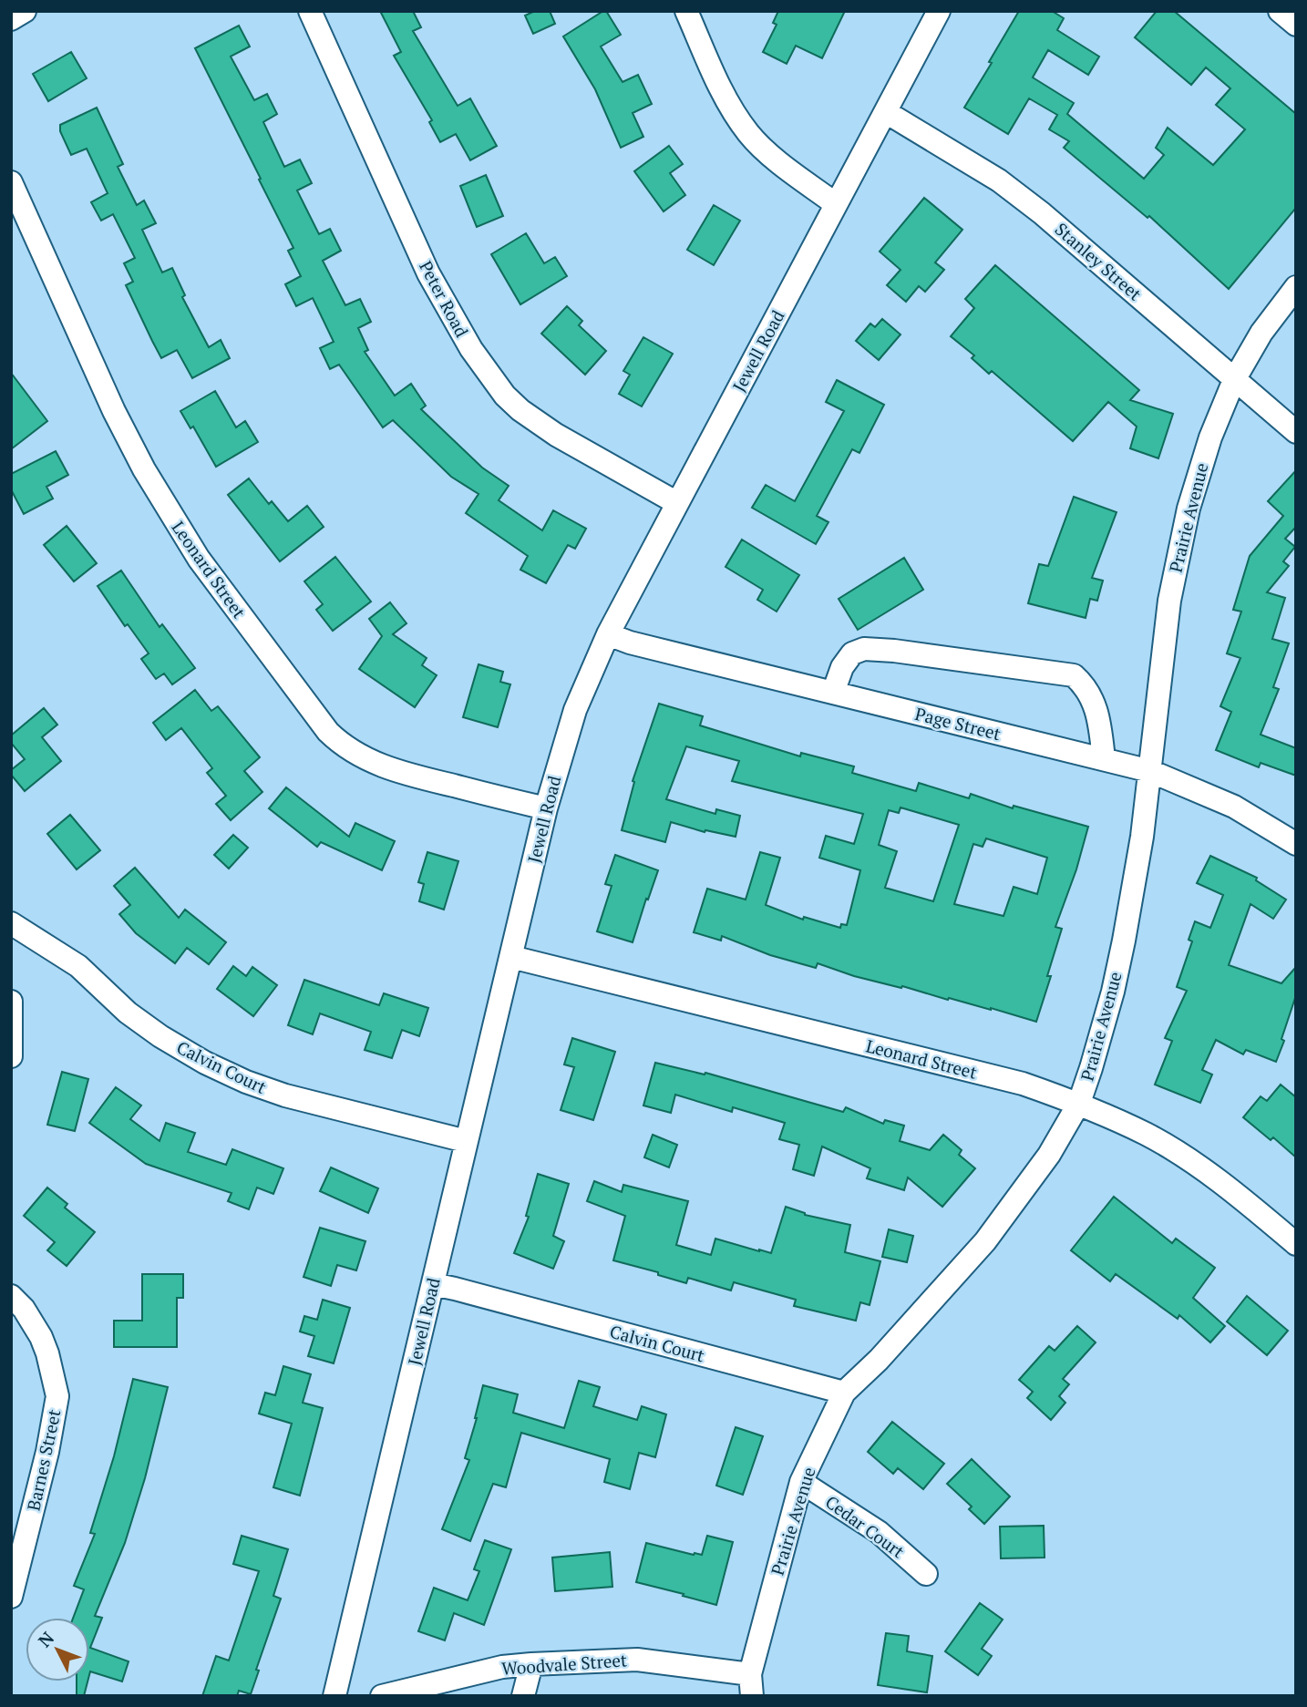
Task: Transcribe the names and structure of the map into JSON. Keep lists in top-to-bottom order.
{
  "streets": {
    "street": [
      "Stanley Street",
      "Peter Road",
      "Jewell Road",
      "Prairie Avenue",
      "Leonard Street",
      "Page Street",
      "Calvin Court",
      "Barnes Street",
      "Cedar Court",
      "Woodvale Street"
    ]
  },
  "crossings": [
    ["Stanley Street", "Jewell Road"],
    ["Stanley Street", "Prairie Avenue"],
    ["Peter Road", "Jewell Road"],
    ["Jewell Road", "Leonard Street"],
    ["Jewell Road", "Page Street"],
    ["Jewell Road", "Calvin Court"],
    ["Prairie Avenue", "Leonard Street"],
    ["Prairie Avenue", "Page Street"],
    ["Prairie Avenue", "Calvin Court"],
    ["Prairie Avenue", "Cedar Court"],
    ["Prairie Avenue", "Woodvale Street"]
  ],
  "north": "top left"
}
